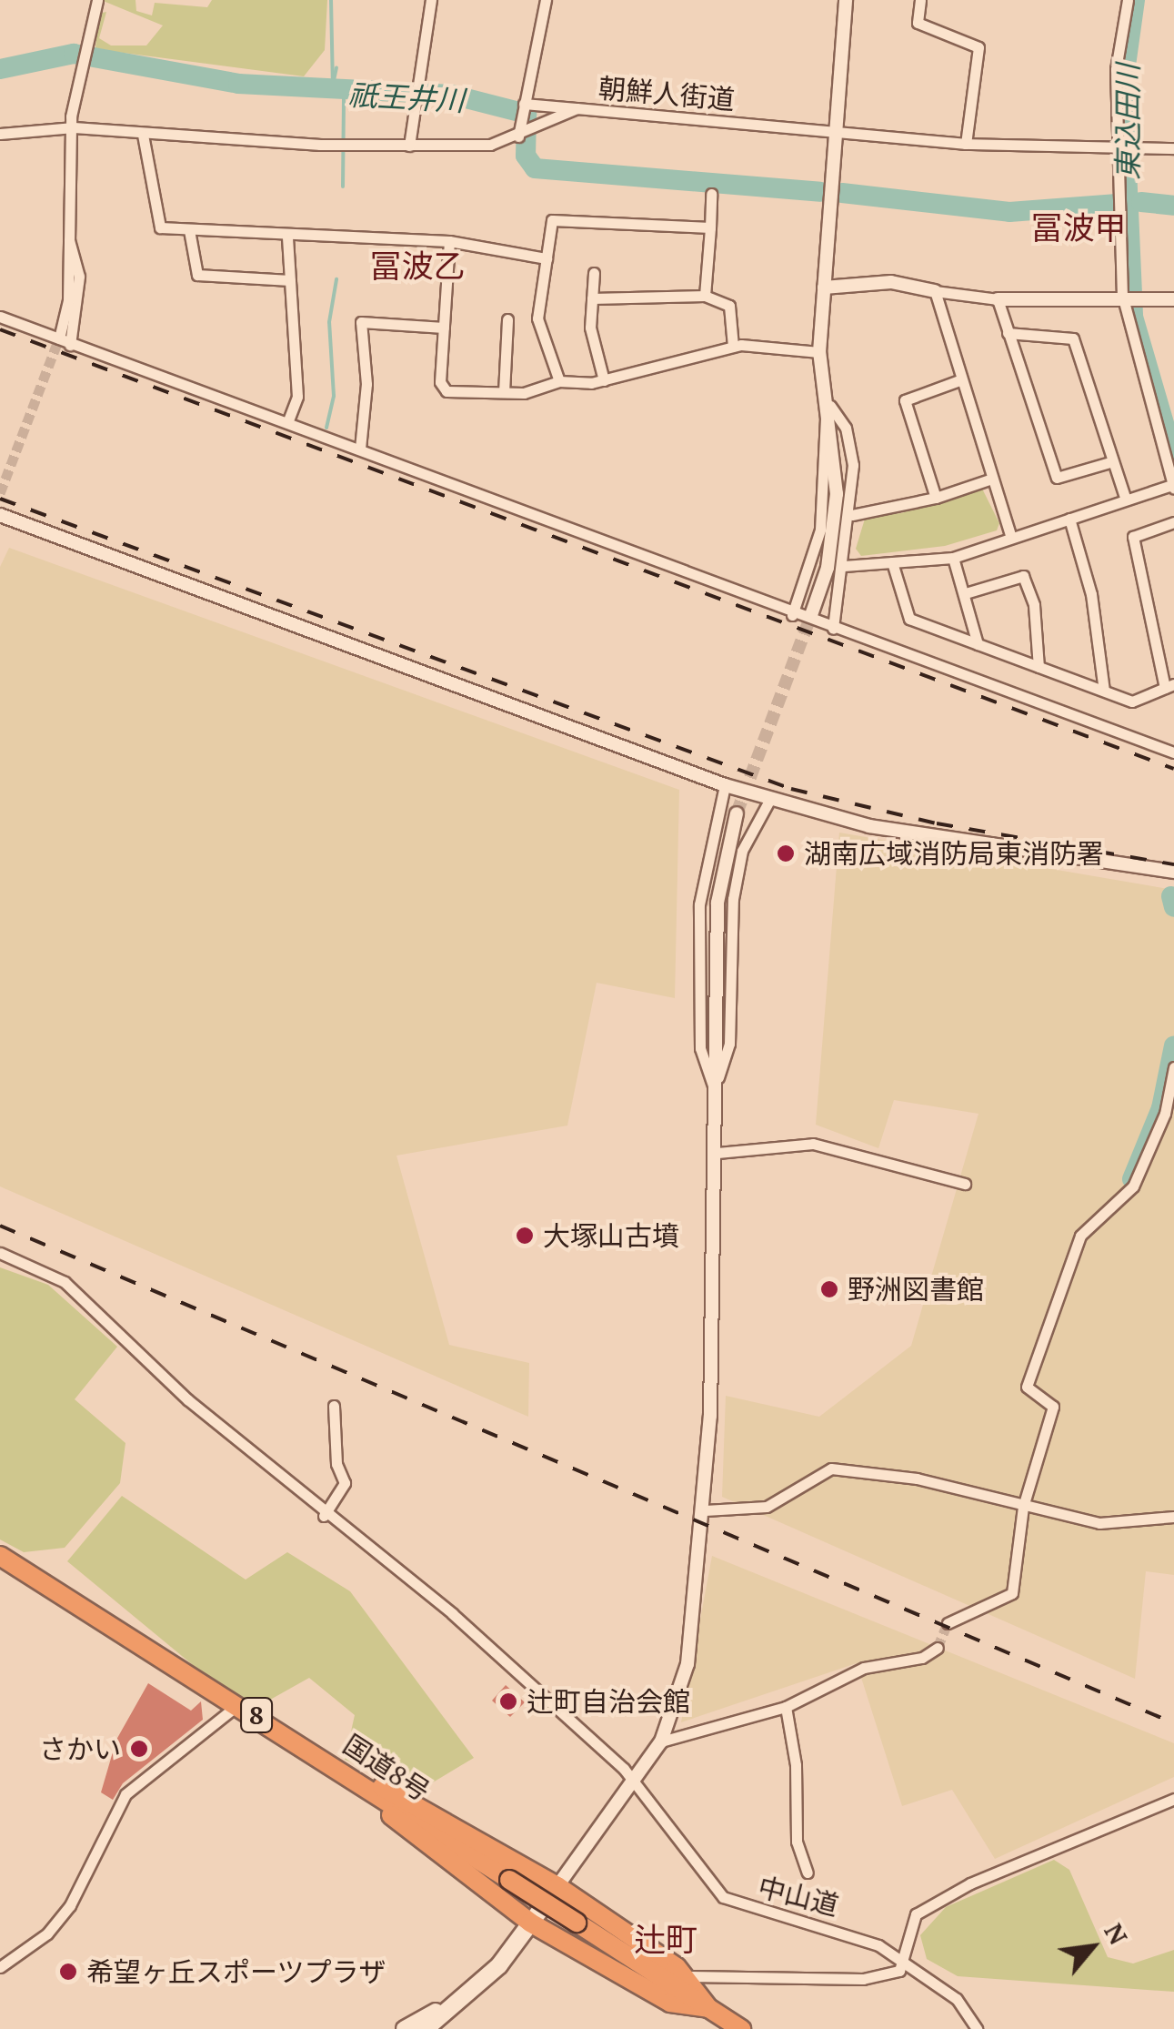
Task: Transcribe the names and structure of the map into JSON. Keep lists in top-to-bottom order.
{
  "streets": {
    "highway": ["8", "国道8号"],
    "street": ["朝鮮人街道", "中山道"]
  },
  "districts": ["冨波甲", "冨波乙", "辻町"],
  "water": ["祇王井川", "東込田川"],
  "places": [
    "湖南広域消防局東消防署",
    "大塚山古墳",
    "野洲図書館",
    "辻町自治会館",
    "さかい",
    "希望ヶ丘スポーツプラザ"
  ],
  "north": "top right"
}
